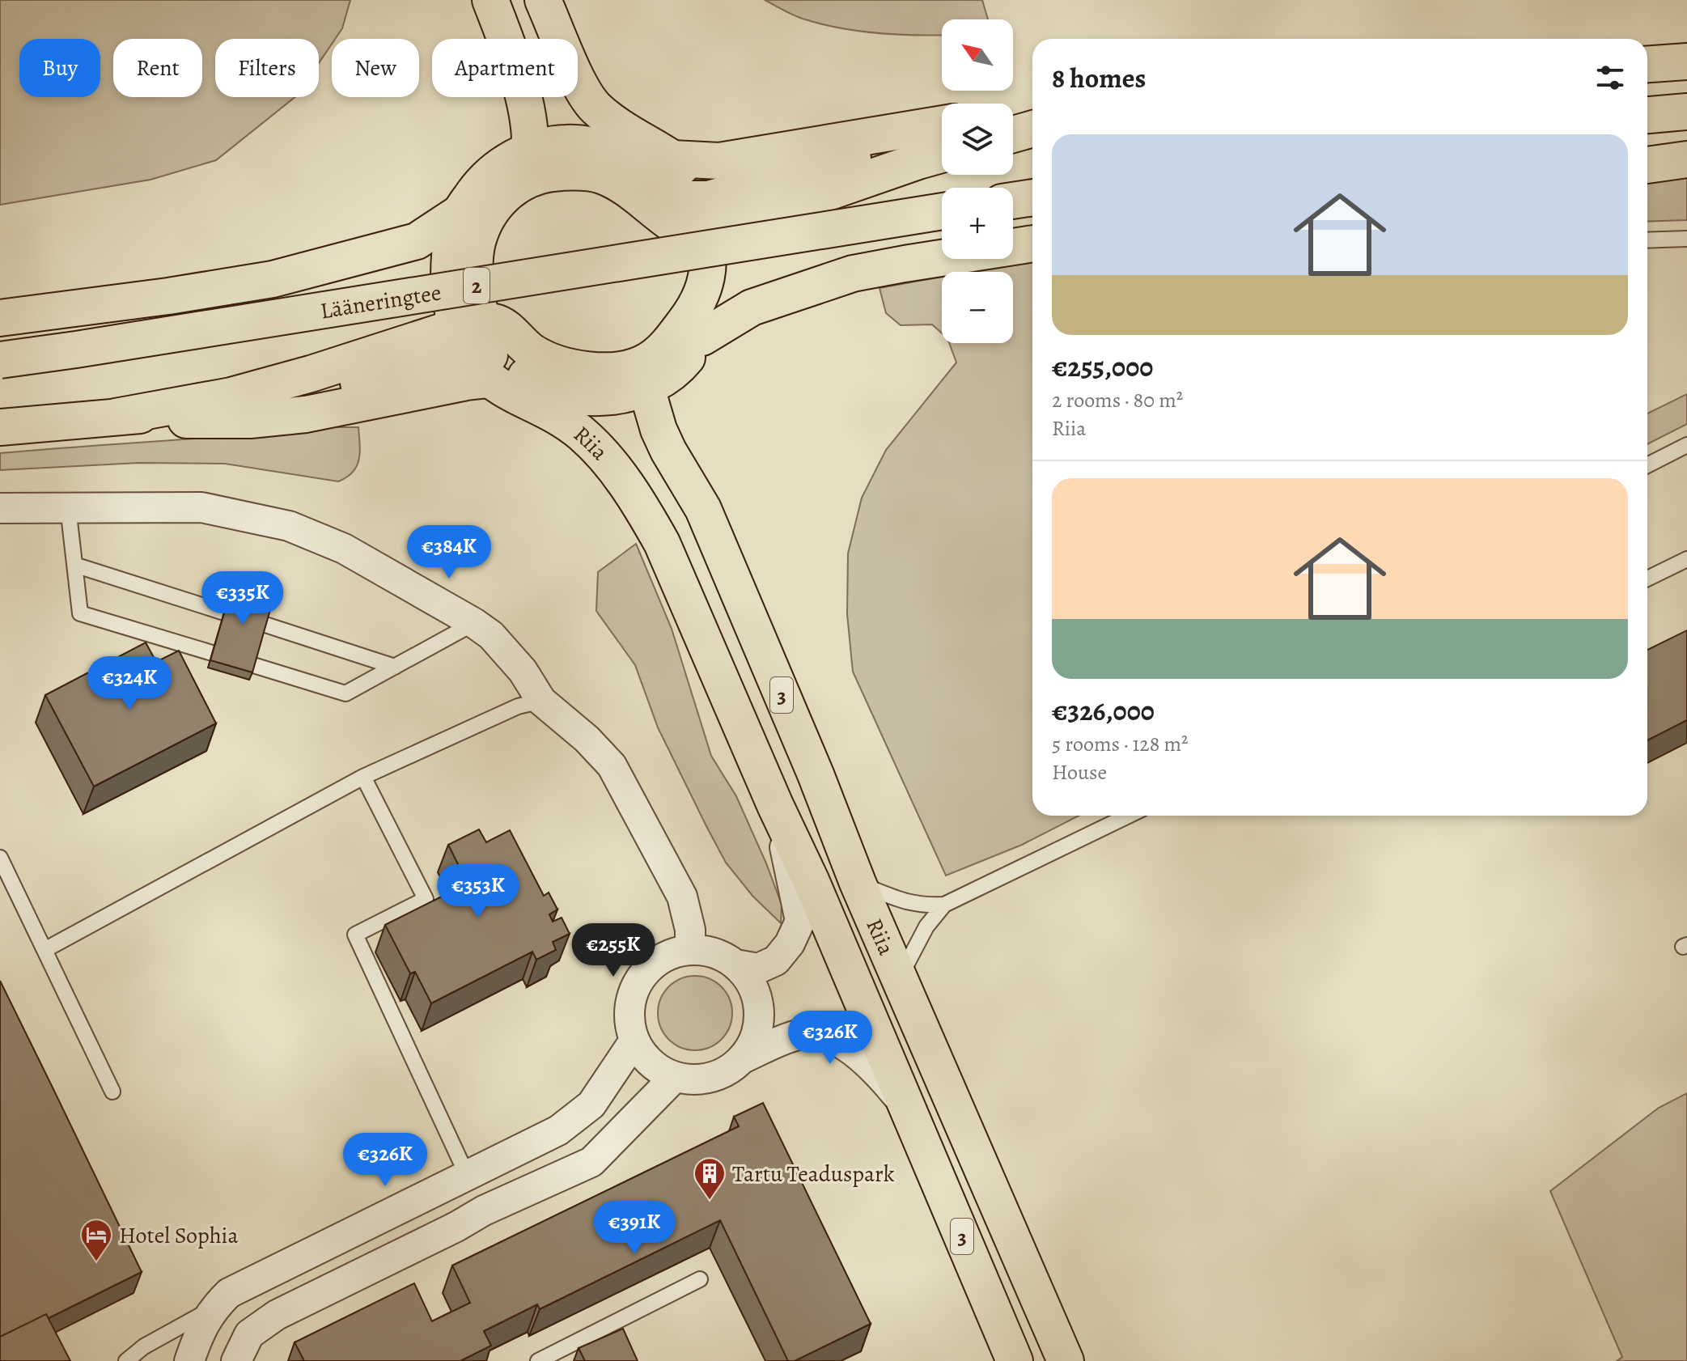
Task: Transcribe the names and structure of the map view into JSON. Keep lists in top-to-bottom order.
{
  "streets": {
    "highway": [
      "2",
      "Lääneringtee",
      "Riia",
      "3"
    ]
  },
  "places": {
    "building": ["Tartu Teaduspark"],
    "hotel": ["Hotel Sophia"]
  },
  "north": "top left",
  "page": {
    "map_buttons": ["+", "−"],
    "chip": [
      "Buy",
      "Rent",
      "Filters",
      "New",
      "Apartment"
    ],
    "heading": "8 homes",
    "list": [
      {
        "name": "€255,000",
        "note": "2 rooms · 80 m² · Riia"
      },
      {
        "name": "€326,000",
        "note": "5 rooms · 128 m² · House"
      }
    ],
    "price": [
      "€384K",
      "€335K",
      "€324K",
      "€353K",
      "€255K",
      "€326K",
      "€326K",
      "€391K"
    ]
  }
}
